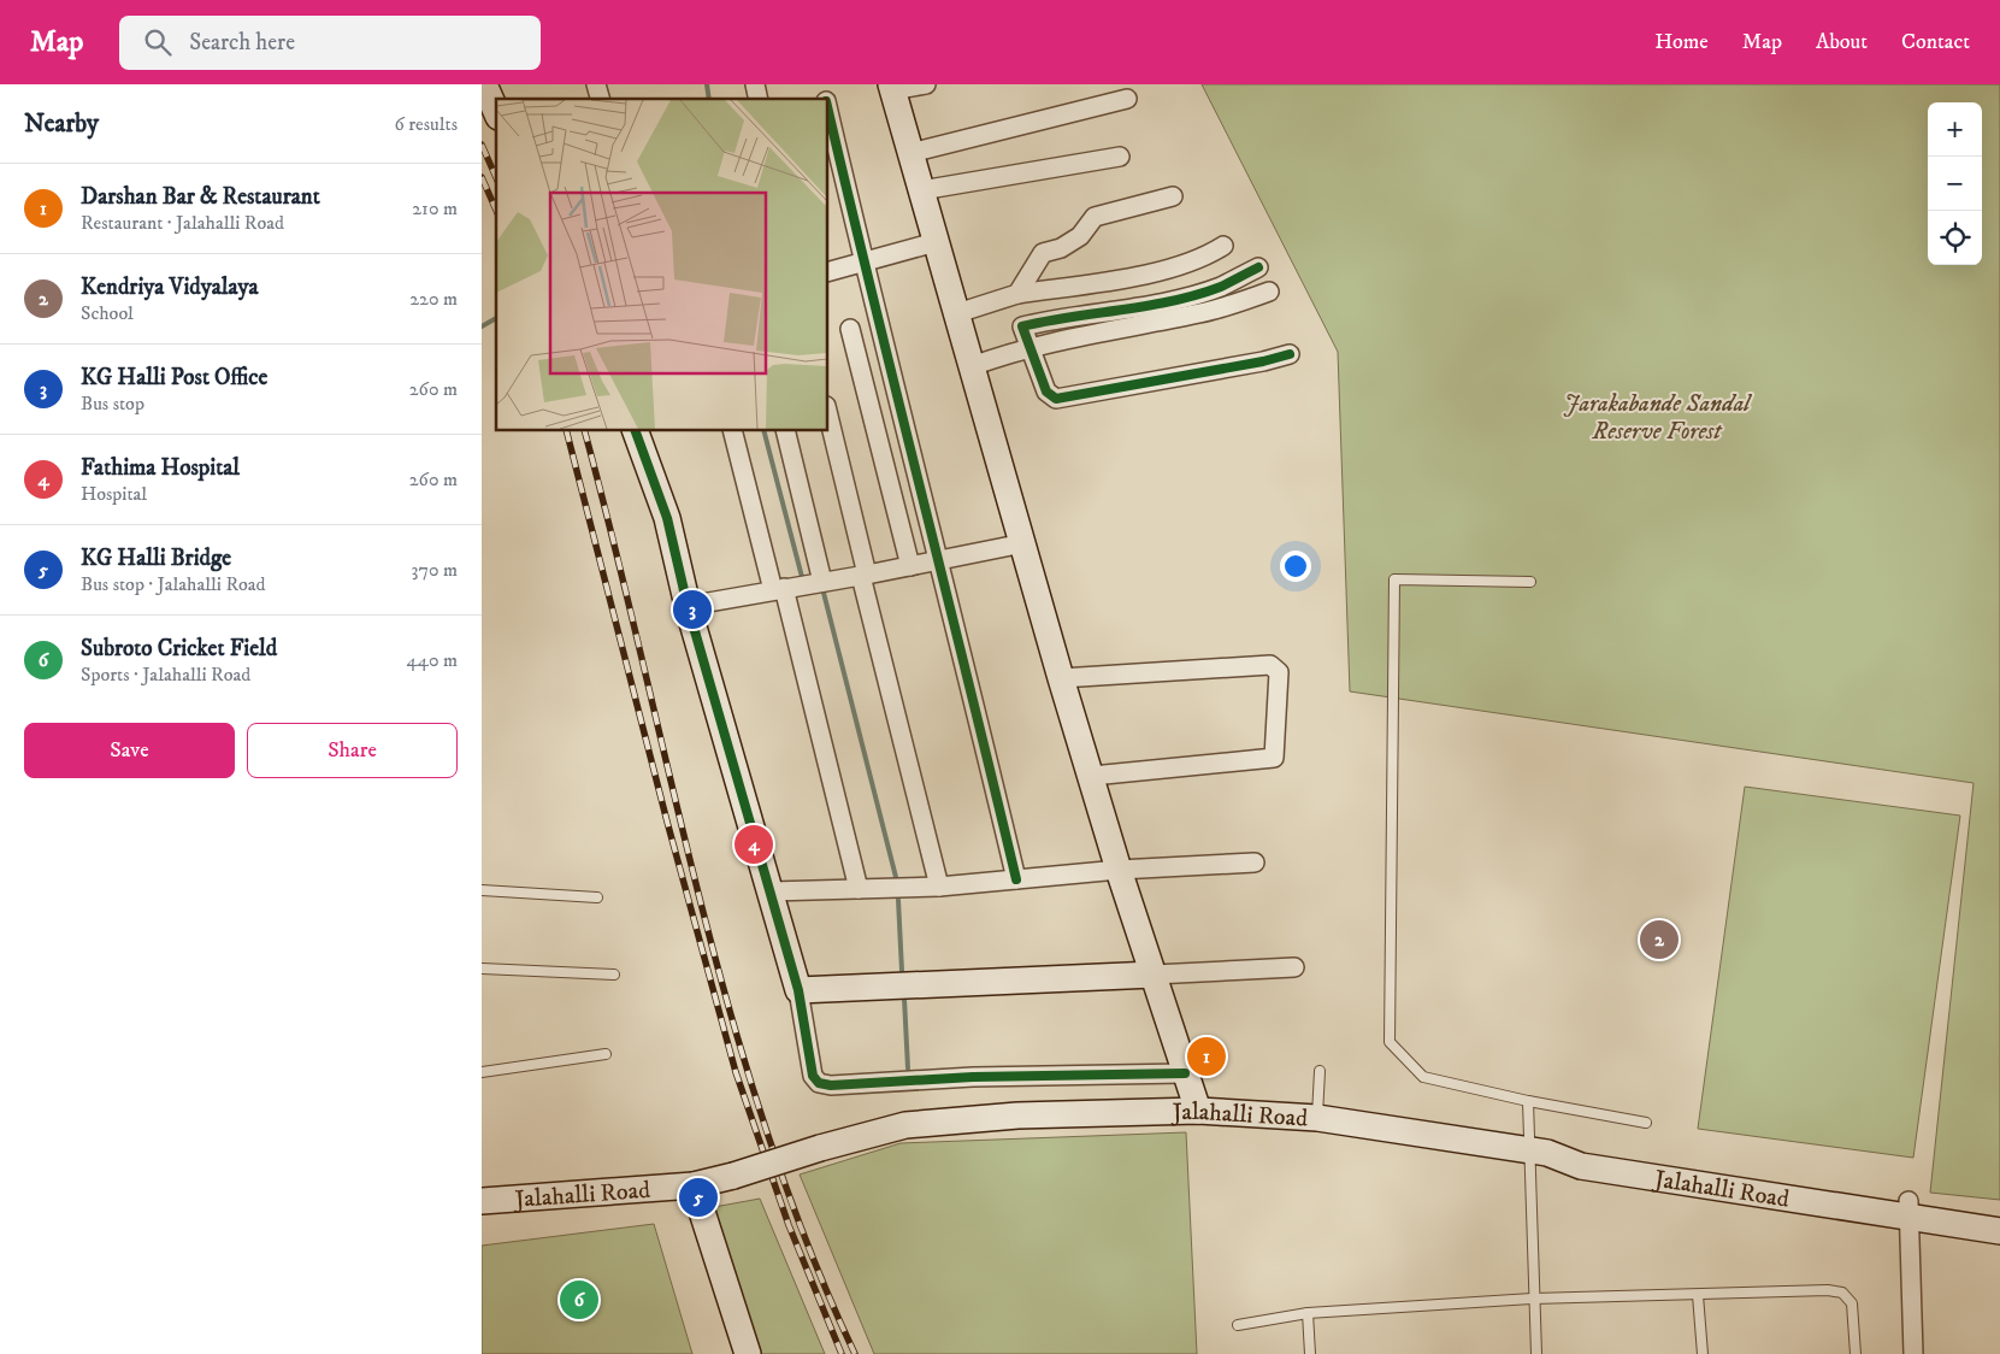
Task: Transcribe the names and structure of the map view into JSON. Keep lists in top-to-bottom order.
{
  "streets": {
    "main road": ["Jalahalli Road"]
  },
  "parks": ["Jarakabande Sandal Reserve Forest"],
  "page": {
    "header": "Map",
    "search": "Search here",
    "nav": [
      "Home",
      "Map",
      "About",
      "Contact"
    ],
    "heading": ["Nearby", "6 results"],
    "map_buttons": ["+", "−"],
    "list": [
      {
        "mark": "1",
        "name": "Darshan Bar & Restaurant",
        "note": "Restaurant · Jalahalli Road",
        "value": "210 m"
      },
      {
        "mark": "2",
        "name": "Kendriya Vidyalaya",
        "note": "School",
        "value": "220 m"
      },
      {
        "mark": "3",
        "name": "KG Halli Post Office",
        "note": "Bus stop",
        "value": "260 m"
      },
      {
        "mark": "4",
        "name": "Fathima Hospital",
        "note": "Hospital",
        "value": "260 m"
      },
      {
        "mark": "5",
        "name": "KG Halli Bridge",
        "note": "Bus stop · Jalahalli Road",
        "value": "370 m"
      },
      {
        "mark": "6",
        "name": "Subroto Cricket Field",
        "note": "Sports · Jalahalli Road",
        "value": "440 m"
      }
    ],
    "pins": [
      "3",
      "4",
      "2",
      "1",
      "5",
      "6"
    ],
    "buttons": ["Save", "Share"]
  }
}
